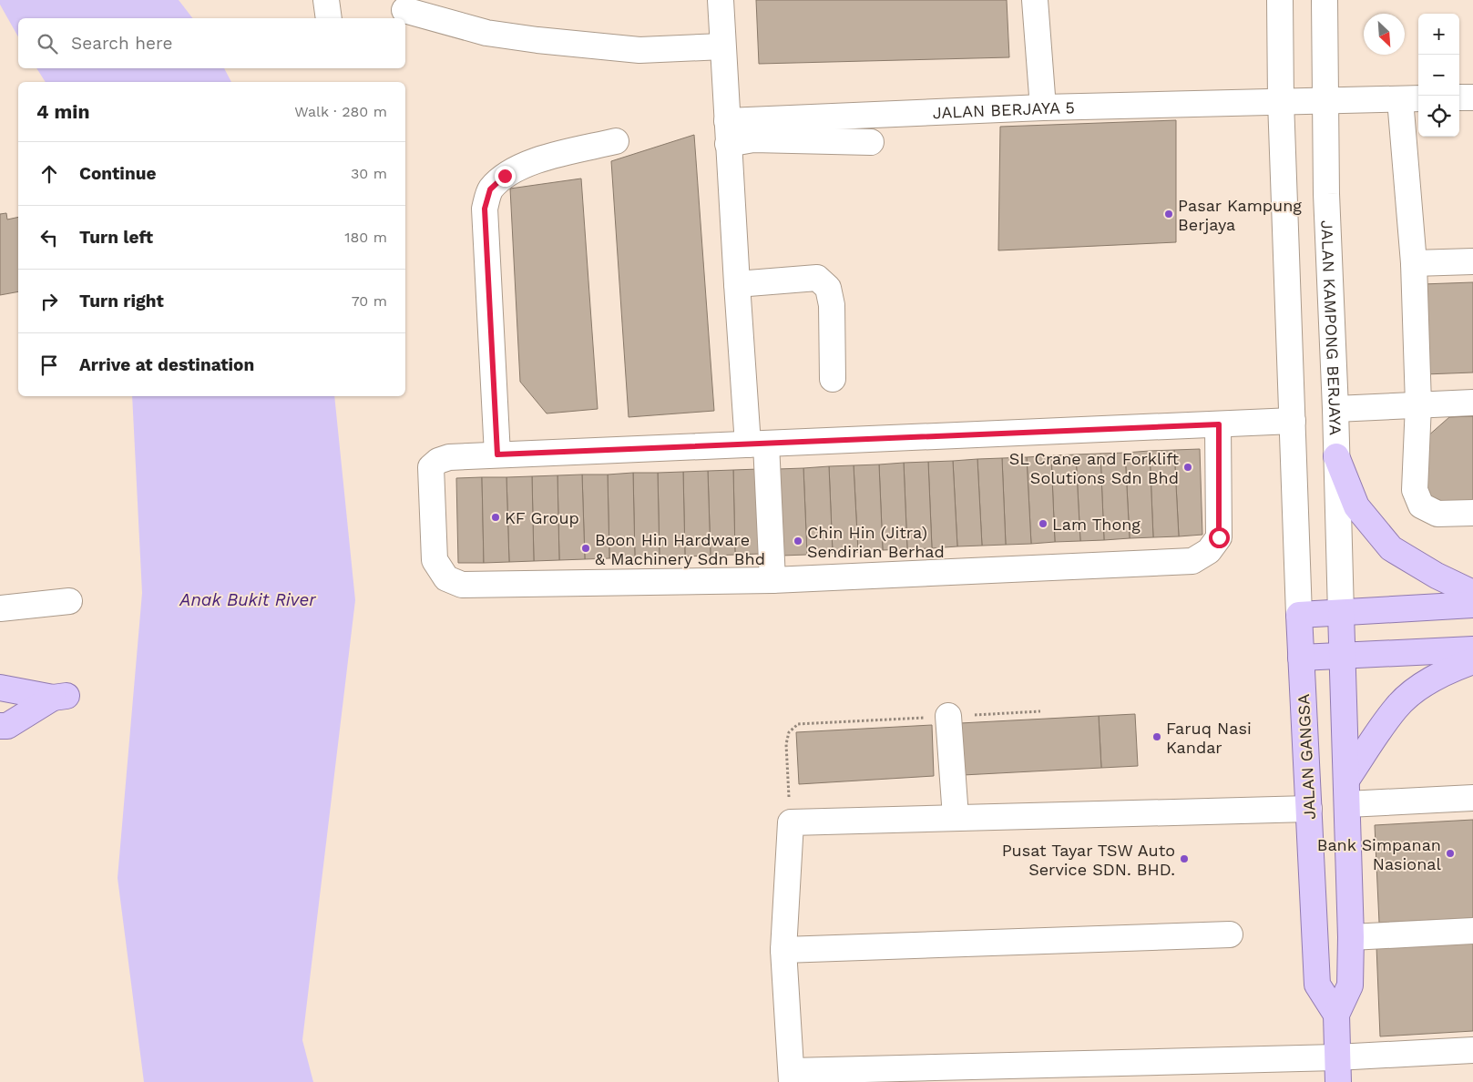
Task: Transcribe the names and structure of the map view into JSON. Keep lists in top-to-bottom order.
{
  "streets": {
    "main road": ["JALAN KAMPONG BERJAYA", "JALAN GANGSA"],
    "street": ["JALAN BERJAYA 5"]
  },
  "crossings": [
    ["JALAN BERJAYA 5", "JALAN KAMPONG BERJAYA"]
  ],
  "water": ["Anak Bukit River"],
  "places": [
    "Pasar Kampung Berjaya",
    "SL Crane and Forklift Solutions Sdn Bhd",
    "KF Group",
    "Lam Thong",
    "Chin Hin (Jitra) Sendirian Berhad",
    "Boon Hin Hardware & Machinery Sdn Bhd",
    "Faruq Nasi Kandar",
    "Bank Simpanan Nasional",
    "Pusat Tayar TSW Auto Service SDN. BHD."
  ],
  "north": "bottom right",
  "page": {
    "map_buttons": ["+", "−"],
    "search": "Search here",
    "heading": ["4 min", "Walk · 280 m"],
    "list": [
      ["Continue", "30 m"],
      ["Turn left", "180 m"],
      ["Turn right", "70 m"],
      "Arrive at destination"
    ]
  }
}
